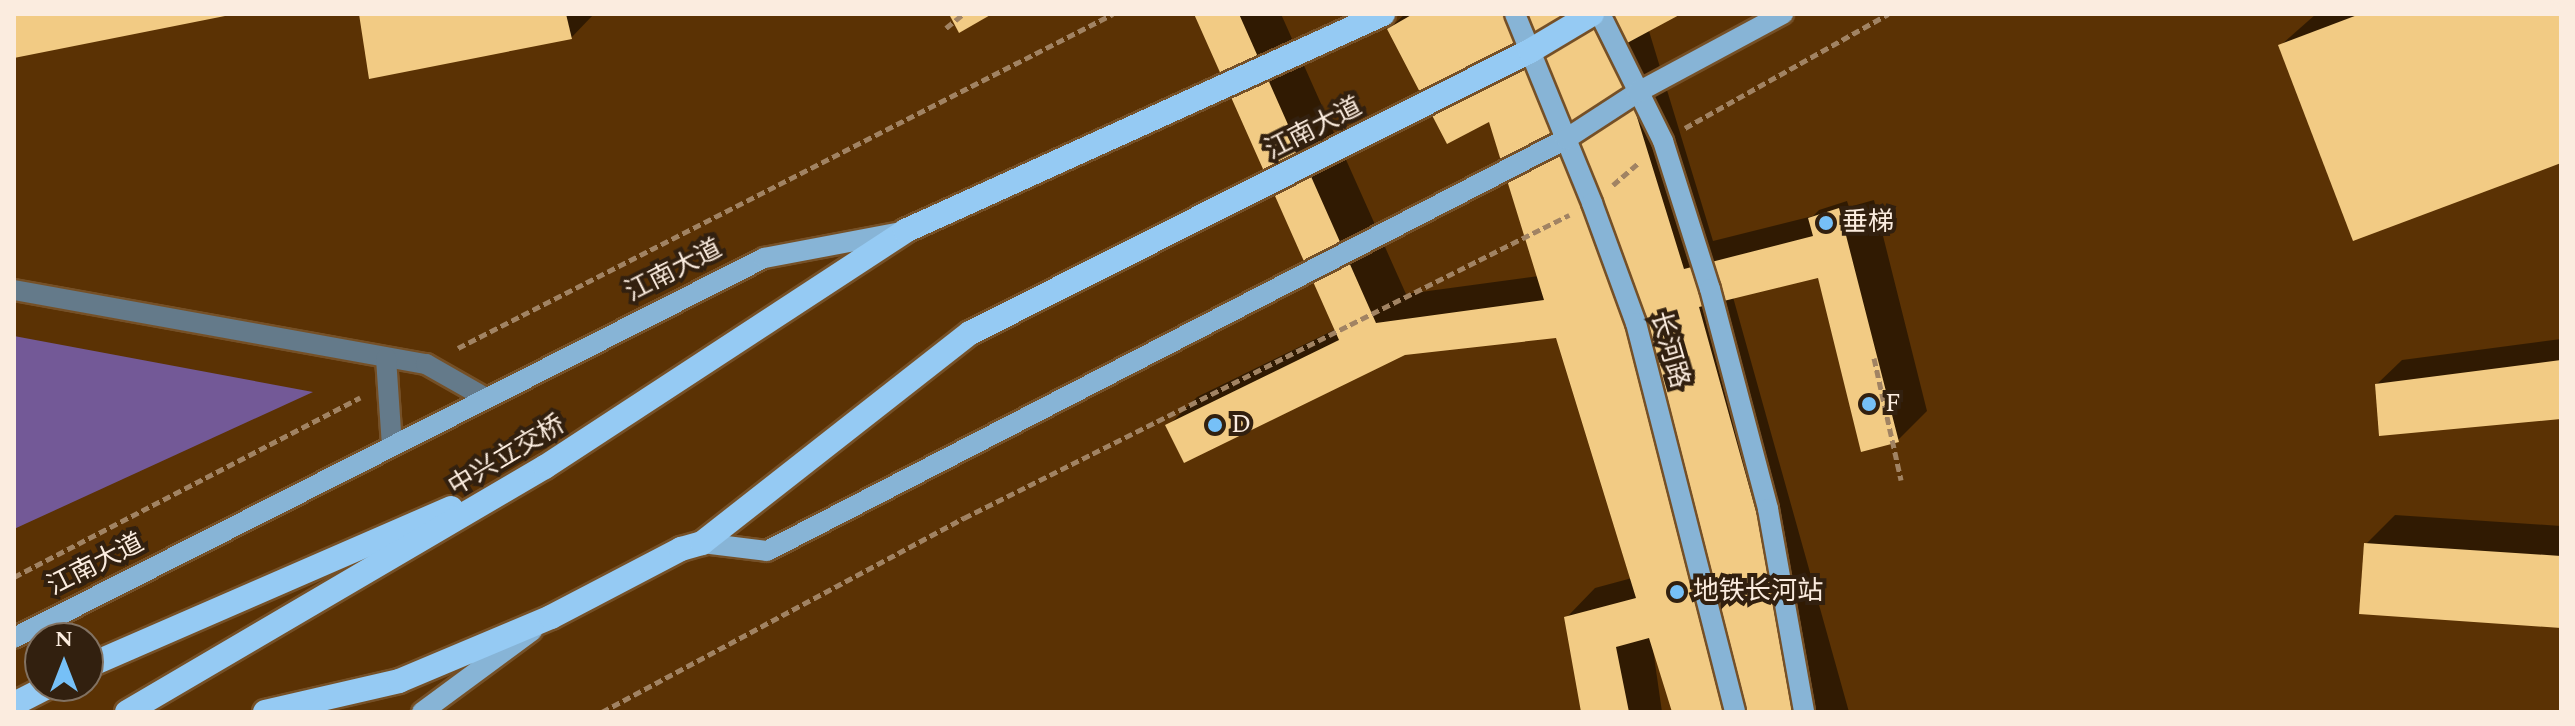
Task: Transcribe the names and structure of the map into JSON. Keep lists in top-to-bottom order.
{
  "streets": {
    "highway": ["江南大道", "中兴立交桥"],
    "main road": ["长河路"]
  },
  "crossings": [
    ["江南大道", "长河路"],
    ["江南大道", "中兴立交桥"]
  ],
  "places": [
    "垂梯",
    "F",
    "D",
    "地铁长河站"
  ],
  "north": "top"
}
